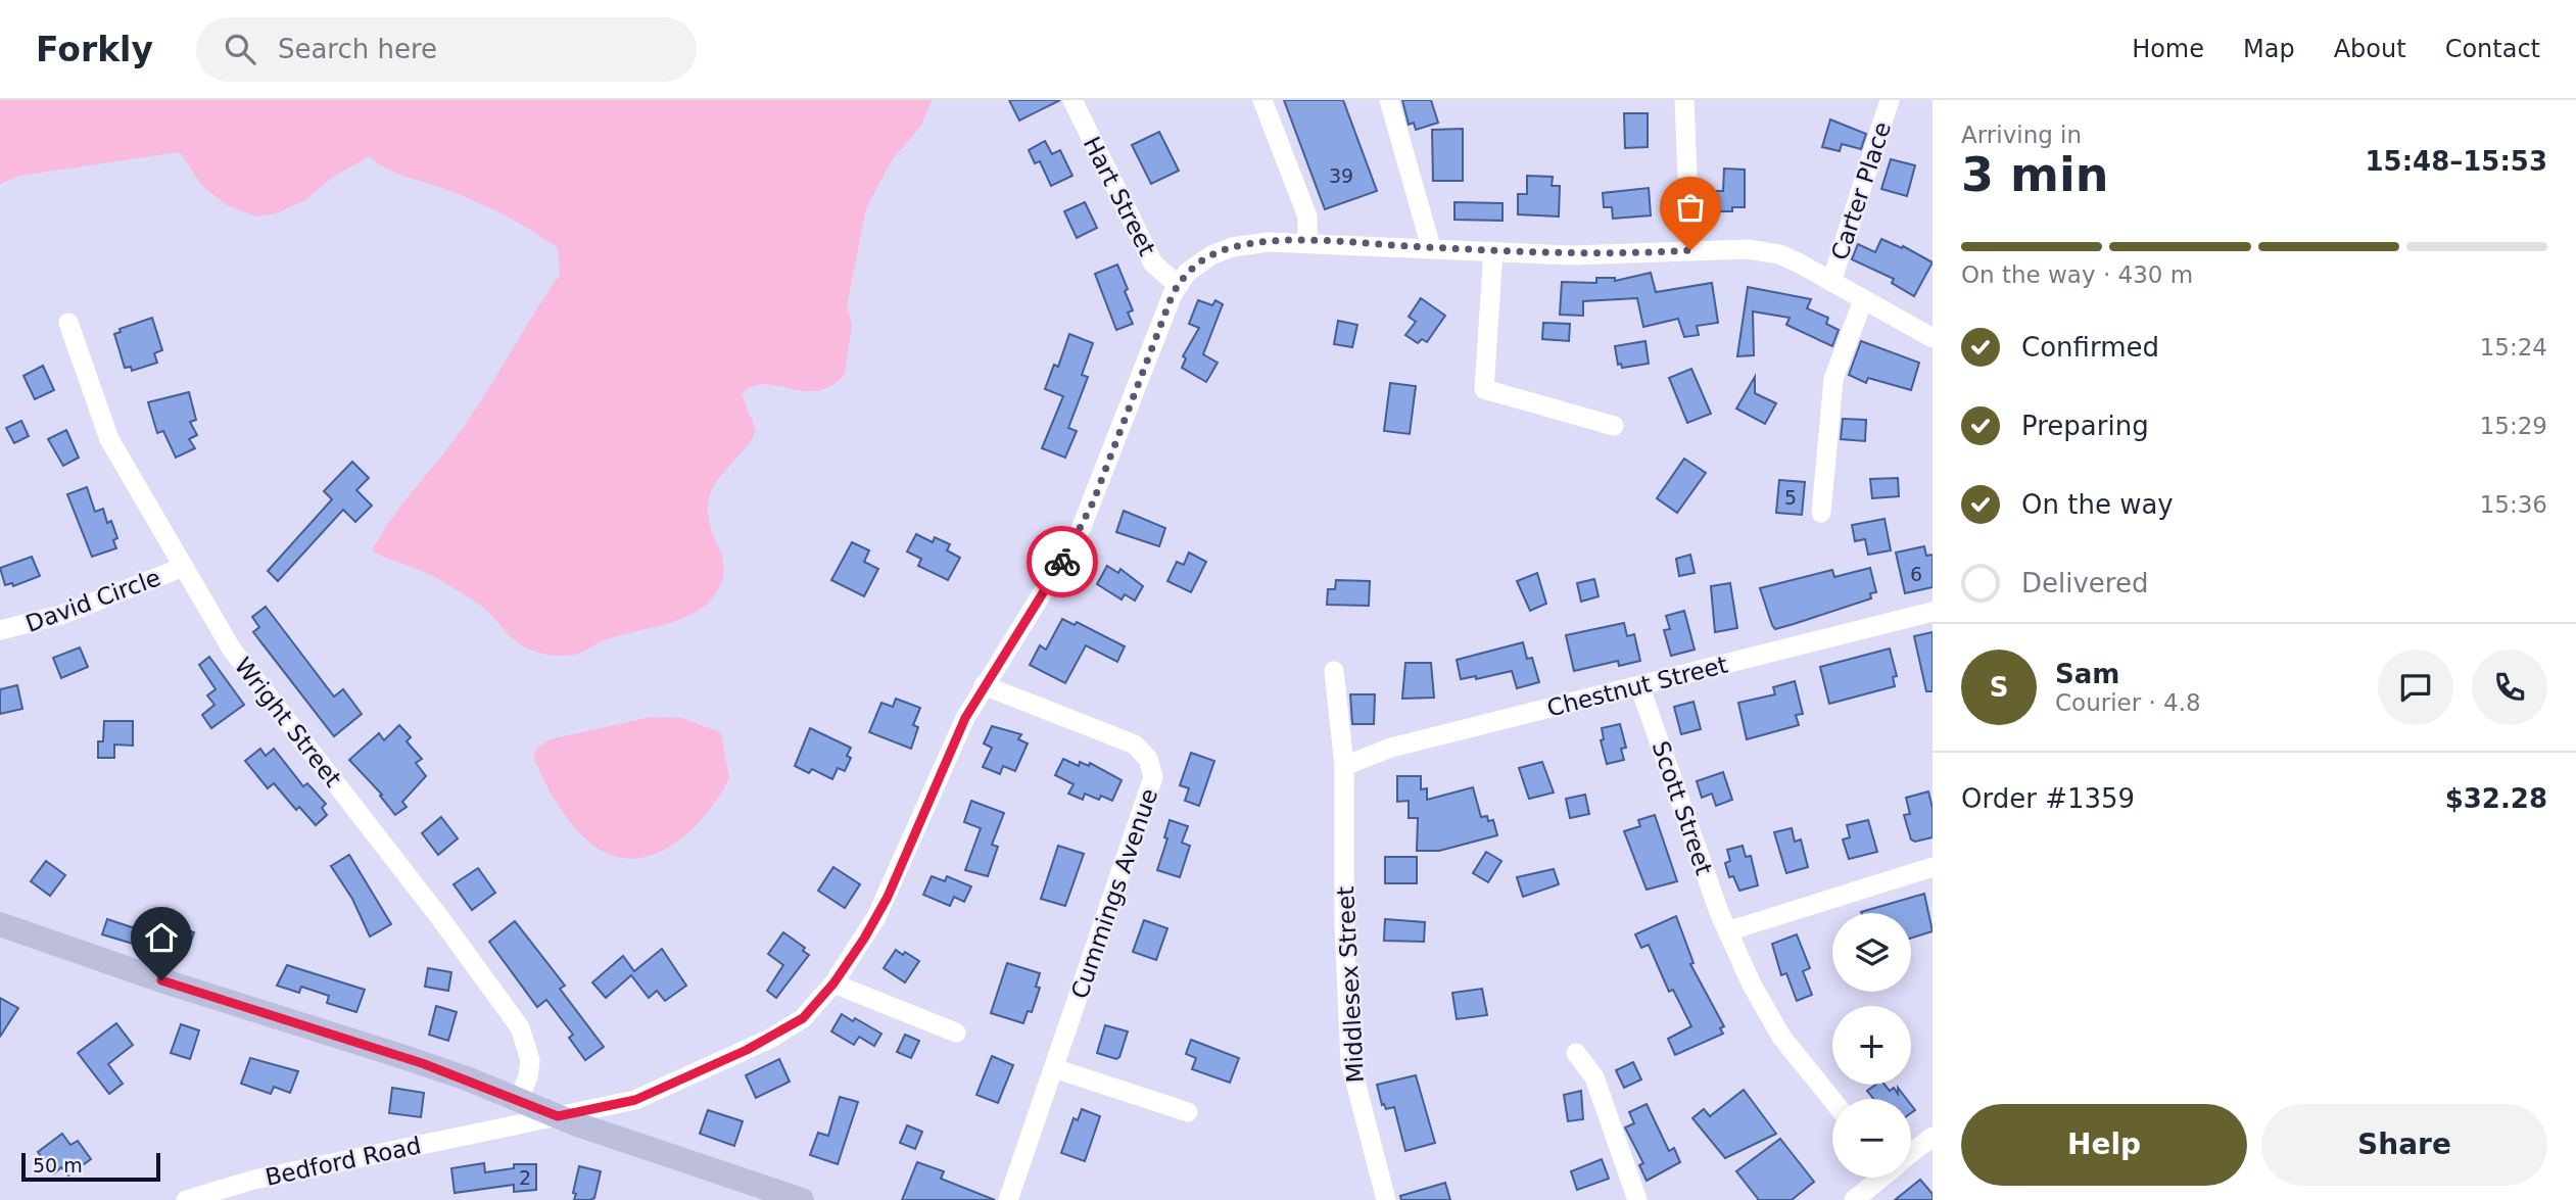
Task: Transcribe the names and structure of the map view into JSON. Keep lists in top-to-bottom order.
{
  "streets": {
    "street": [
      "Carter Place",
      "Hart Street",
      "David Circle",
      "Chestnut Street",
      "Wright Street",
      "Scott Street",
      "Cummings Avenue",
      "Middlesex Street",
      "Bedford Road"
    ]
  },
  "crossings": [
    ["Hart Street", "Bedford Road"],
    ["David Circle", "Wright Street"],
    ["Chestnut Street", "Scott Street"],
    ["Chestnut Street", "Middlesex Street"],
    ["Cummings Avenue", "Bedford Road"]
  ],
  "house_numbers": [
    "39",
    "5",
    "6",
    "2"
  ],
  "scale_bar": "50 m",
  "page": {
    "header": "Forkly",
    "search": "Search here",
    "nav": [
      "Home",
      "Map",
      "About",
      "Contact"
    ],
    "heading": ["3 min", "Arriving in", "15:48–15:53"],
    "panel": [
      "Sam",
      "Courier · 4.8",
      "Order #1359",
      "$32.28"
    ],
    "bar": "On the way · 430 m",
    "list": [
      ["Confirmed", "15:24"],
      ["Preparing", "15:29"],
      ["On the way", "15:36"],
      "Delivered"
    ],
    "round": "S",
    "map_buttons": ["+", "−"],
    "buttons": ["Help", "Share"],
    "scale": "50 m"
  }
}
